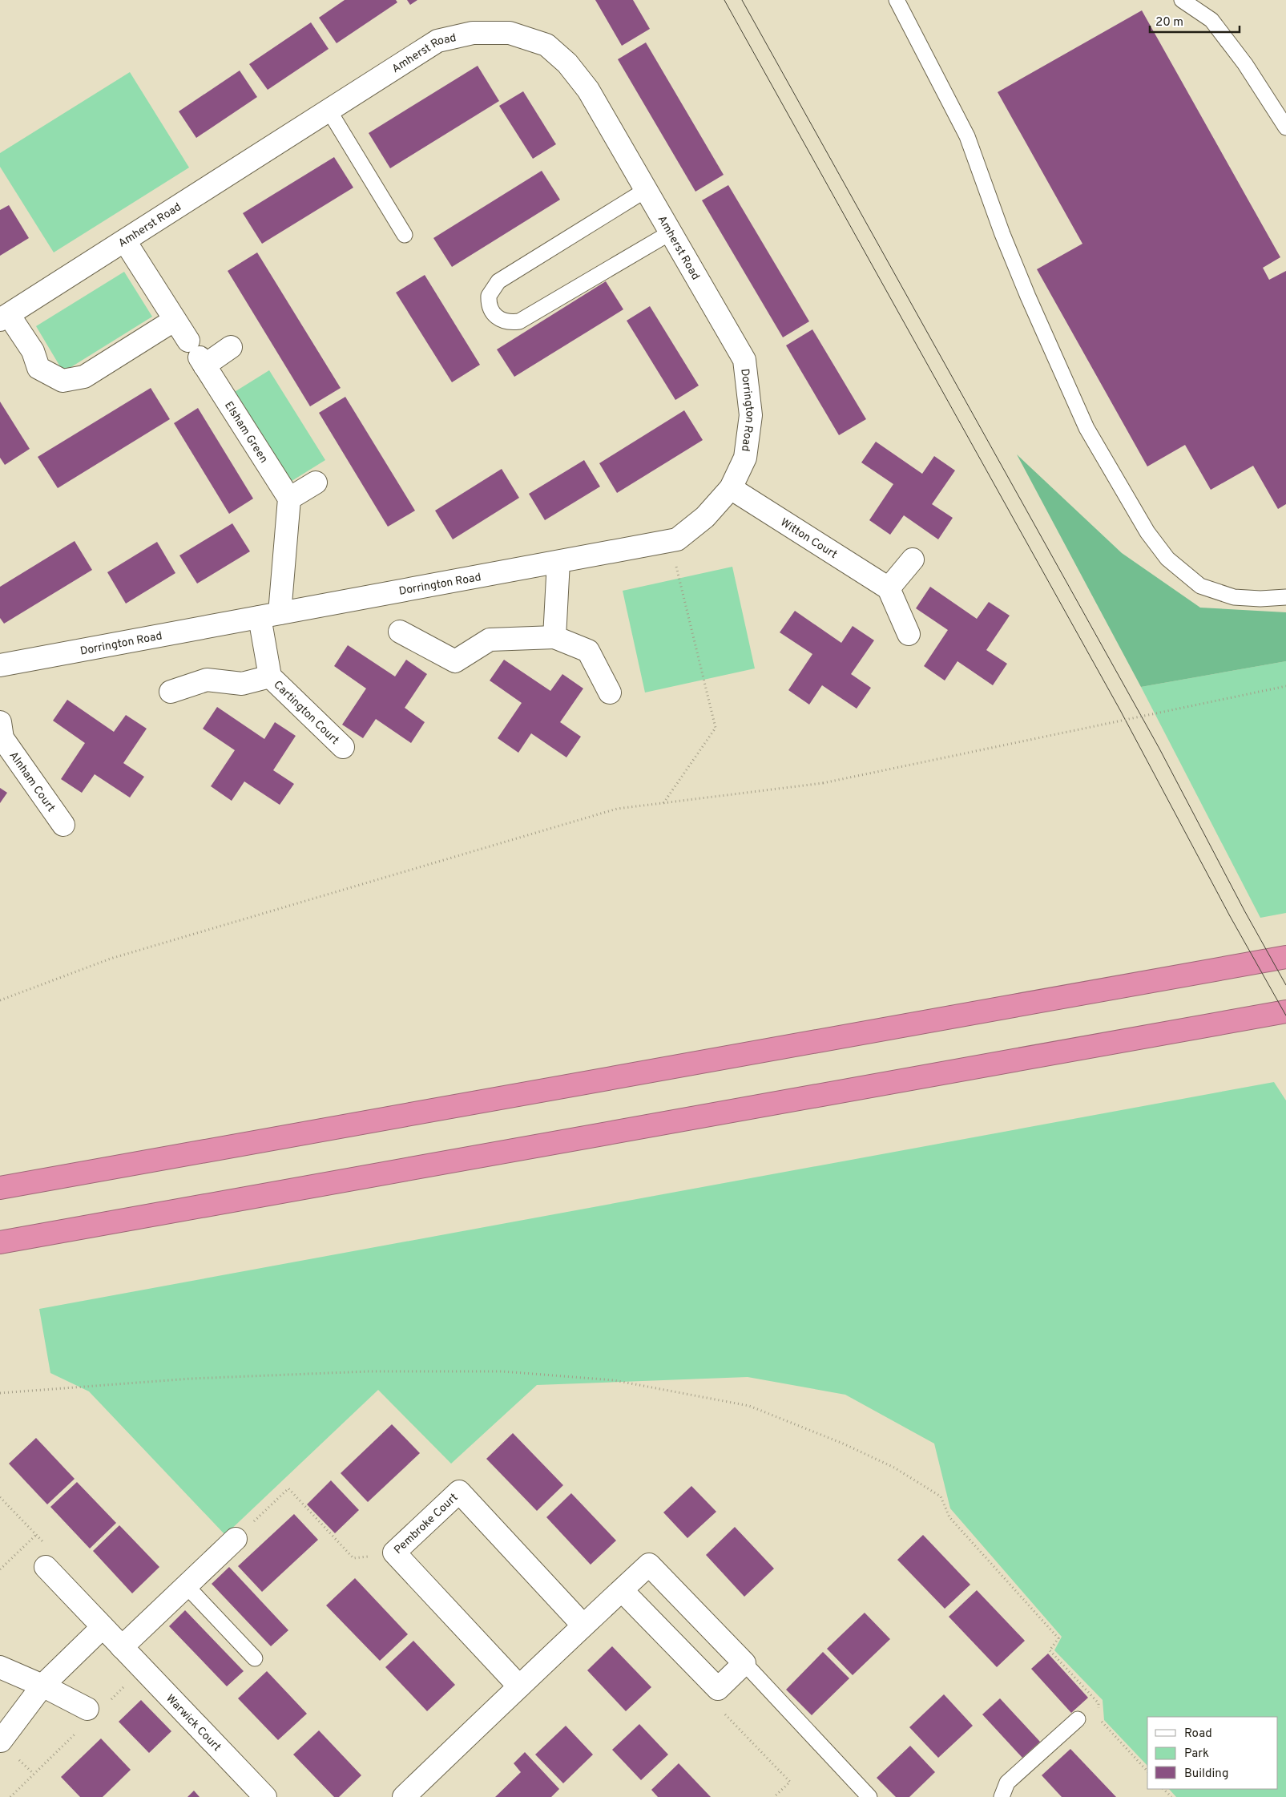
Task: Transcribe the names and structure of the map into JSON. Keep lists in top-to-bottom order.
{
  "streets": {
    "street": [
      "Amherst Road",
      "Dorrington Road",
      "Elsham Green",
      "Witton Court",
      "Cartington Court",
      "Alnham Court",
      "Pembroke Court",
      "Warwick Court"
    ]
  },
  "crossings": [
    ["Amherst Road", "Dorrington Road"],
    ["Amherst Road", "Elsham Green"],
    ["Dorrington Road", "Witton Court"],
    ["Dorrington Road", "Cartington Court"]
  ],
  "legend": ["Road", "Park", "Building"],
  "scale_bar": "20 m"
}
